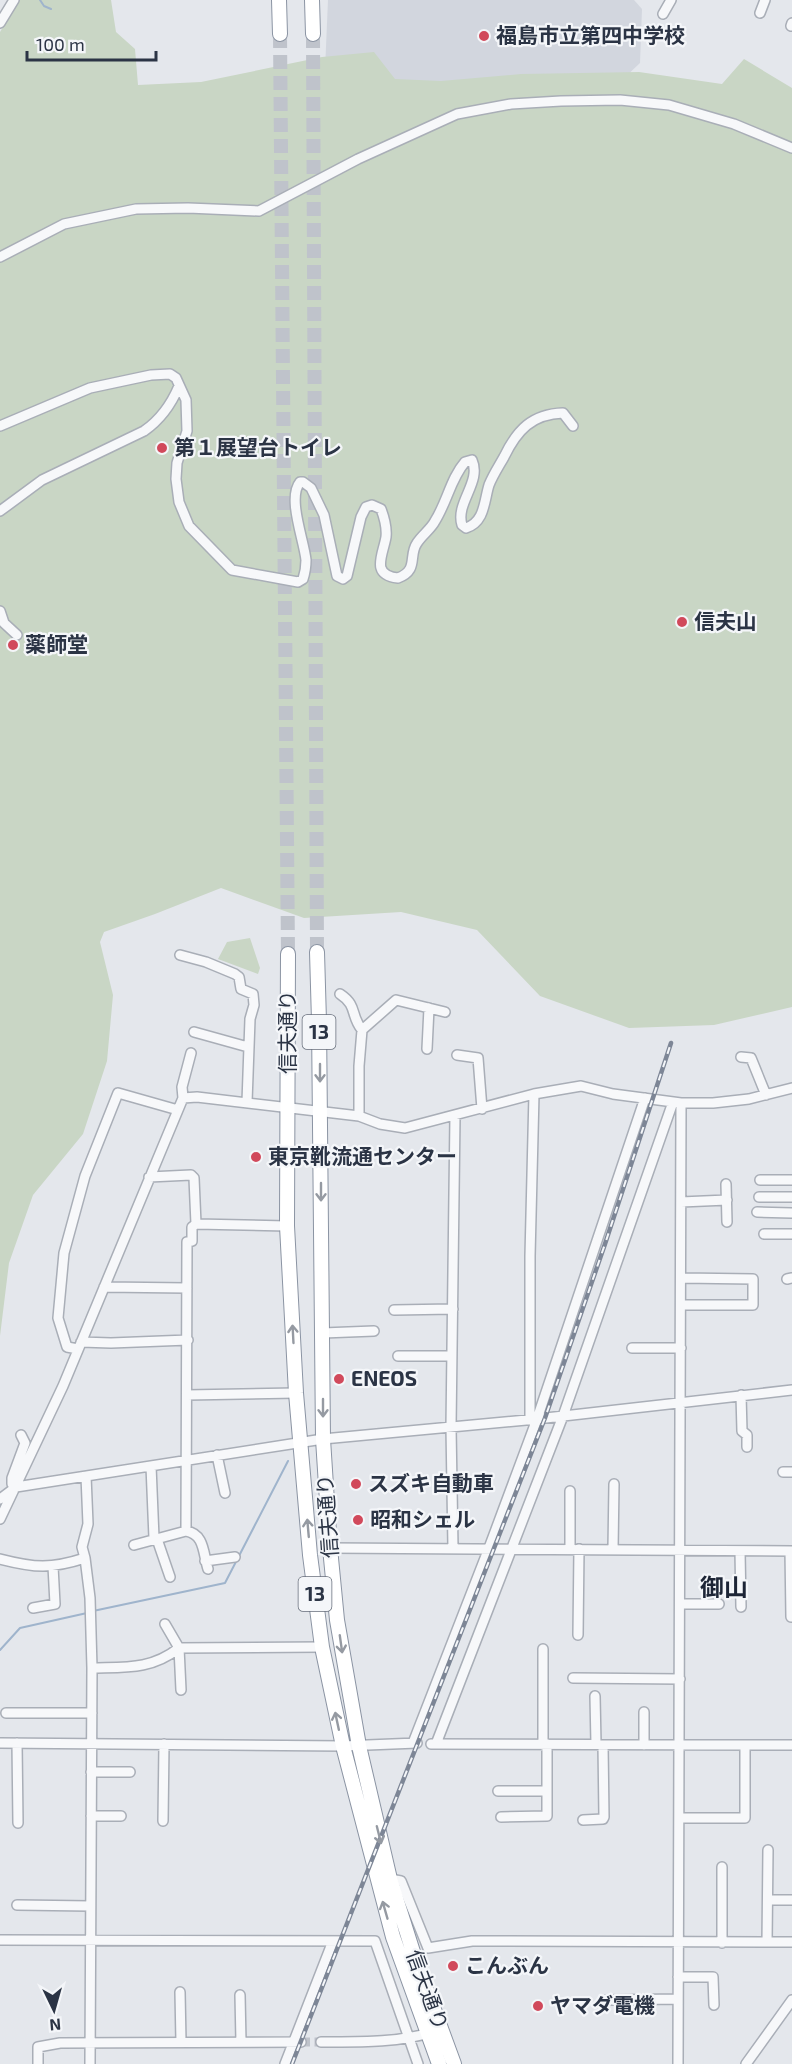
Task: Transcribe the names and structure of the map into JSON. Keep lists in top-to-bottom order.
{
  "streets": {
    "highway": ["信夫通り", "13"]
  },
  "districts": ["御山"],
  "places": [
    "福島市立第四中学校",
    "第１展望台トイレ",
    "信夫山",
    "薬師堂",
    "東京靴流通センター",
    "ENEOS",
    "スズキ自動車",
    "昭和シェル",
    "こんぶん",
    "ヤマダ電機"
  ],
  "scale_bar": "100 m",
  "north": "bottom"
}
